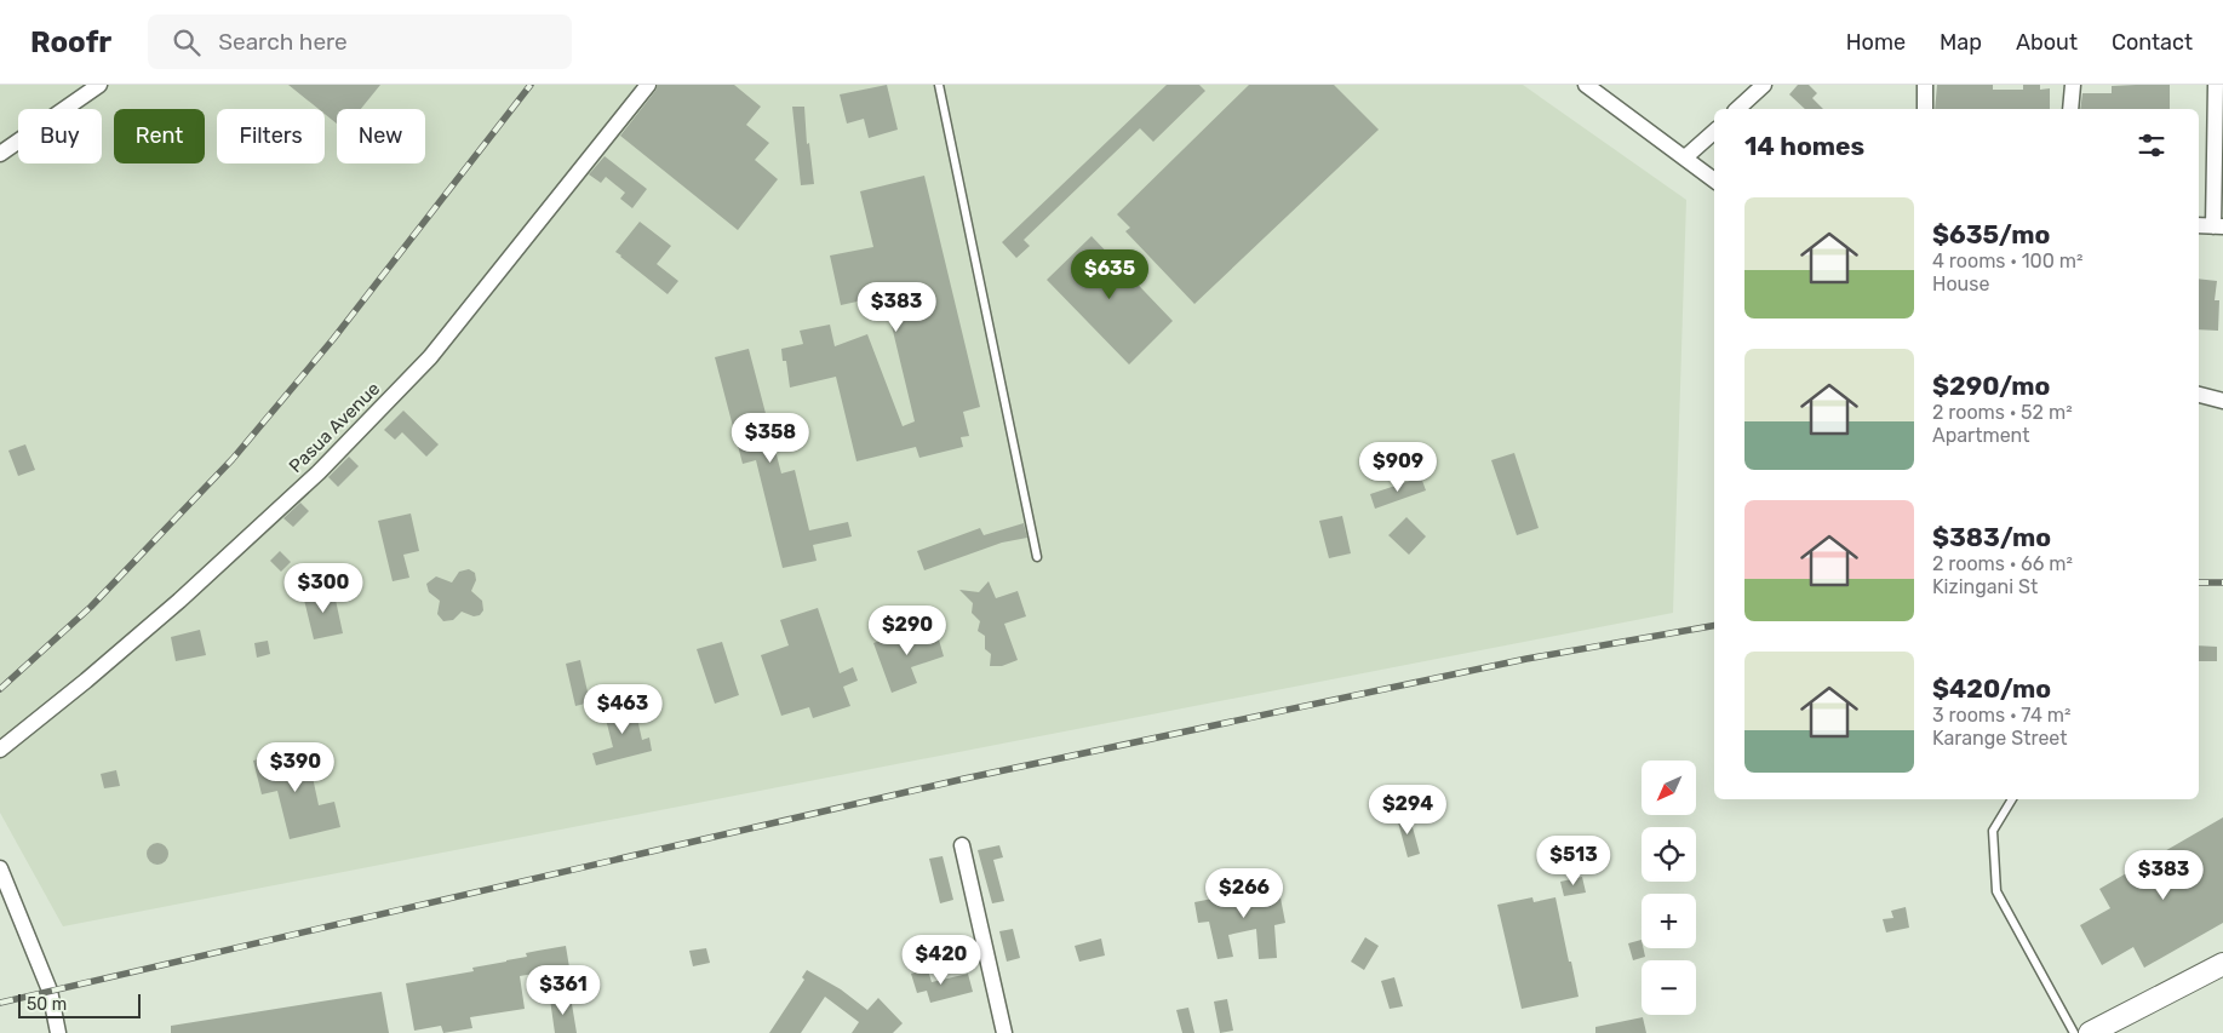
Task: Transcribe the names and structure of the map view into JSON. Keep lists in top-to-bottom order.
{
  "streets": {
    "street": ["Pasua Avenue"]
  },
  "scale_bar": "50 m",
  "north": "bottom left",
  "page": {
    "header": "Roofr",
    "search": "Search here",
    "nav": [
      "Home",
      "Map",
      "About",
      "Contact"
    ],
    "chip": [
      "Buy",
      "Rent",
      "Filters",
      "New"
    ],
    "heading": "14 homes",
    "list": [
      {
        "name": "$635/mo",
        "note": "4 rooms · 100 m² · House"
      },
      {
        "name": "$290/mo",
        "note": "2 rooms · 52 m² · Apartment"
      },
      {
        "name": "$383/mo",
        "note": "2 rooms · 66 m² · Kizingani St"
      },
      {
        "name": "$420/mo",
        "note": "3 rooms · 74 m² · Karange Street"
      }
    ],
    "price": [
      "$635",
      "$383",
      "$358",
      "$909",
      "$300",
      "$290",
      "$463",
      "$390",
      "$294",
      "$513",
      "$383",
      "$266",
      "$420",
      "$361"
    ],
    "map_buttons": ["+", "−"],
    "scale": "50 m"
  }
}
